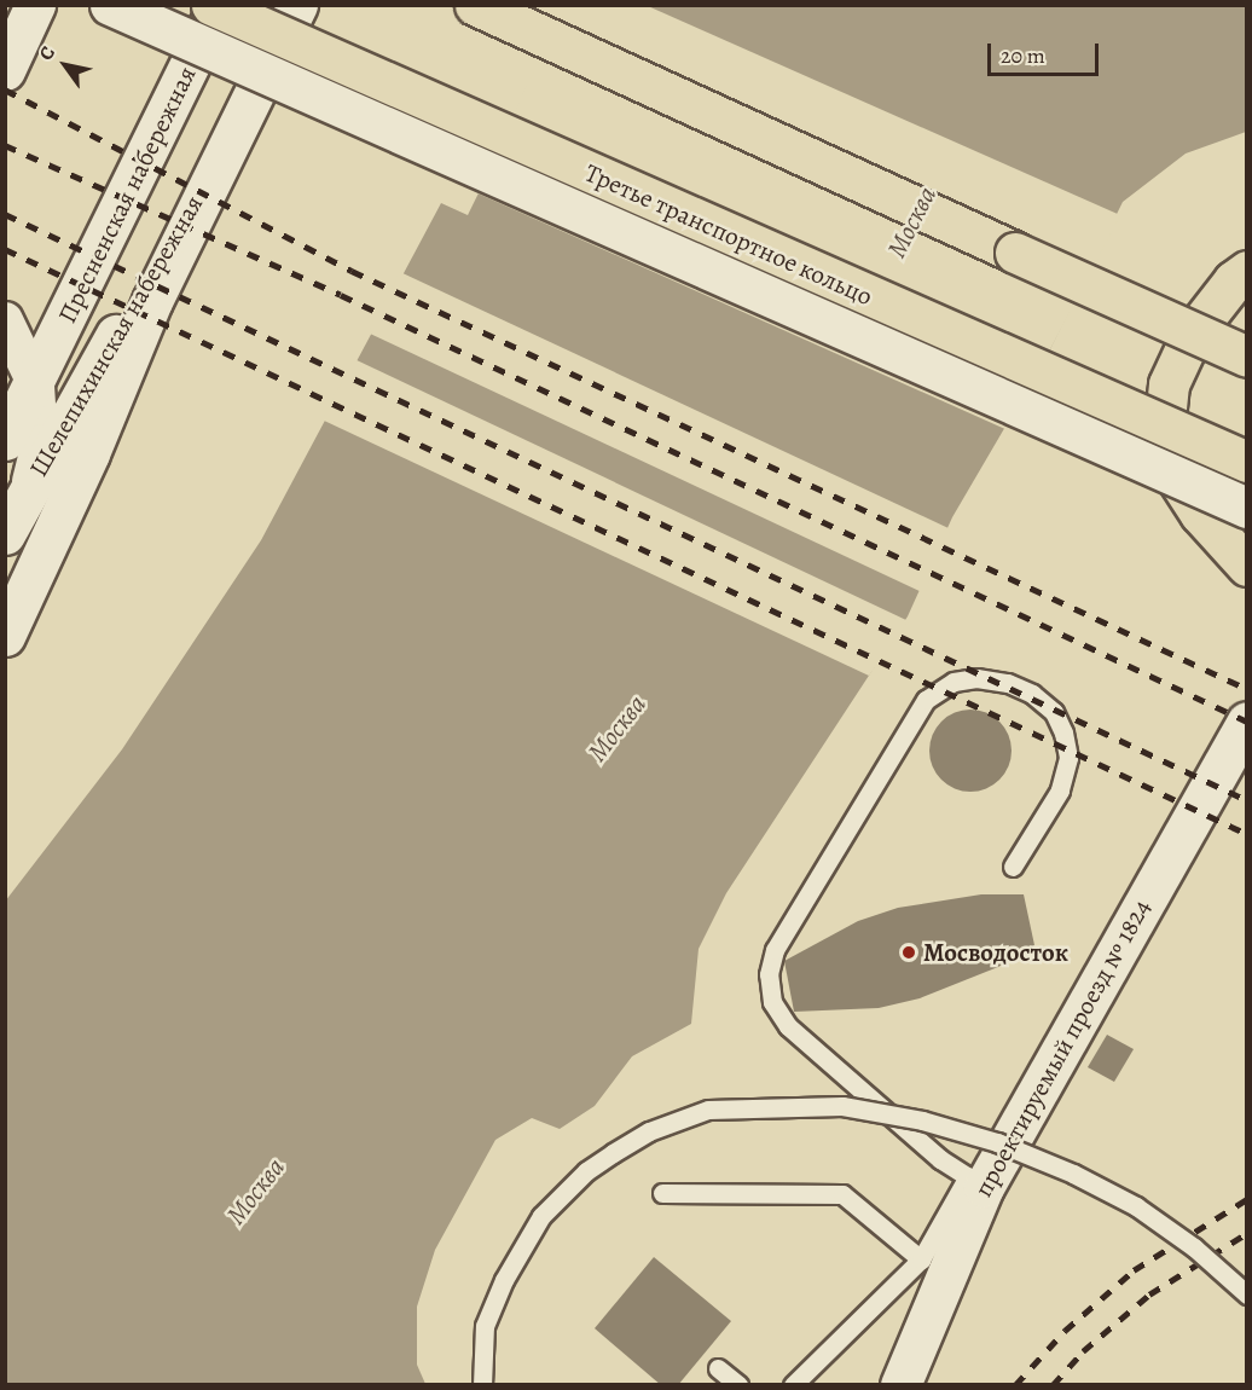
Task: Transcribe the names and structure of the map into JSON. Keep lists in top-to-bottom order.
{
  "streets": {
    "main road": [
      "Пресненская набережная",
      "Третье транспортное кольцо",
      "Шелепихинская набережная",
      "проектируемый проезд № 1824"
    ]
  },
  "crossings": [
    ["Пресненская набережная", "Шелепихинская набережная"]
  ],
  "water": ["Москва"],
  "places": ["Мосводосток"],
  "scale_bar": "20 m",
  "north": "top left"
}
